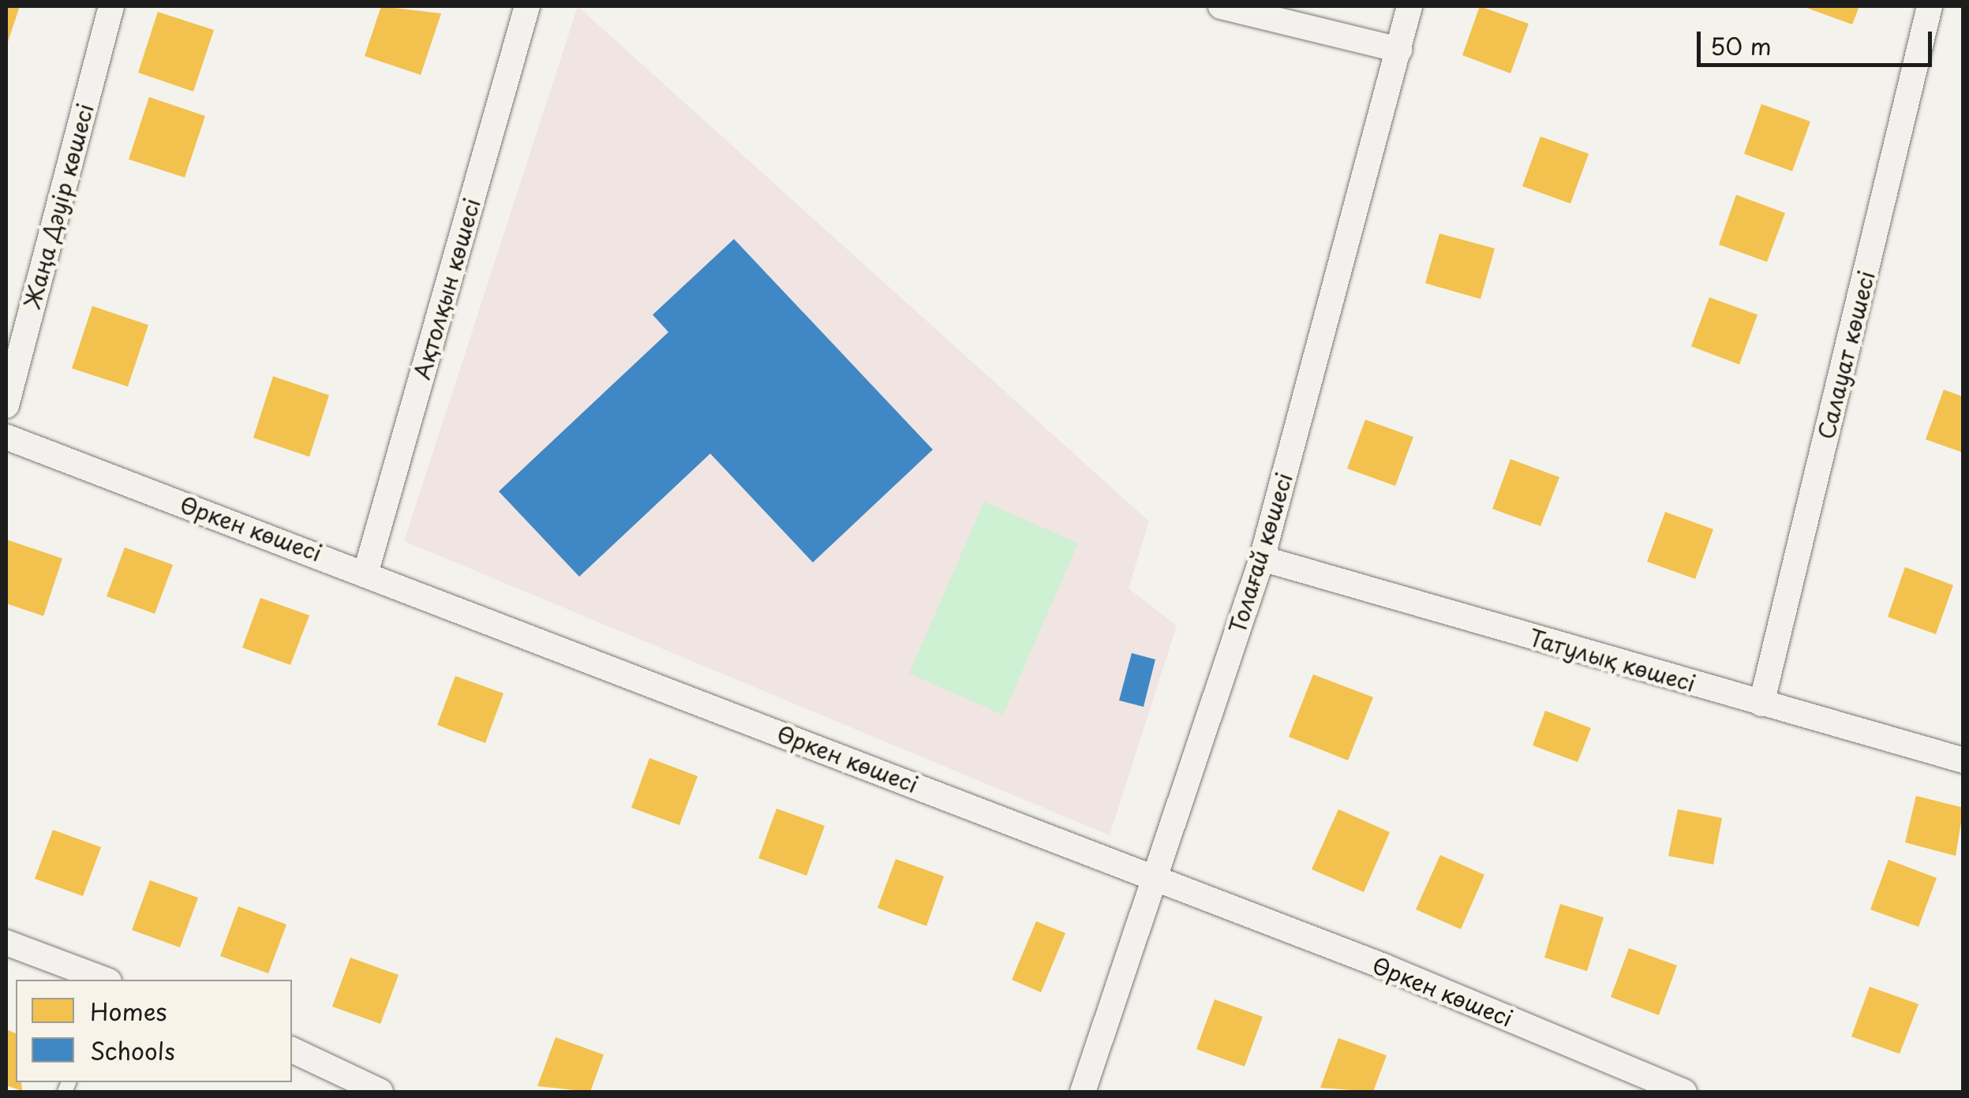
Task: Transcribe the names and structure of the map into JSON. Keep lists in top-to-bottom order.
{
  "streets": {
    "street": [
      "Жаңа Дәуір көшесі",
      "Ақтолқын көшесі",
      "Салауат көшесі",
      "Өркен көшесі",
      "Толағай көшесі",
      "Татулық көшесі"
    ]
  },
  "crossings": [
    ["Ақтолқын көшесі", "Өркен көшесі"],
    ["Салауат көшесі", "Татулық көшесі"],
    ["Өркен көшесі", "Толағай көшесі"],
    ["Толағай көшесі", "Татулық көшесі"]
  ],
  "legend": ["Homes", "Schools"],
  "scale_bar": "50 m"
}
